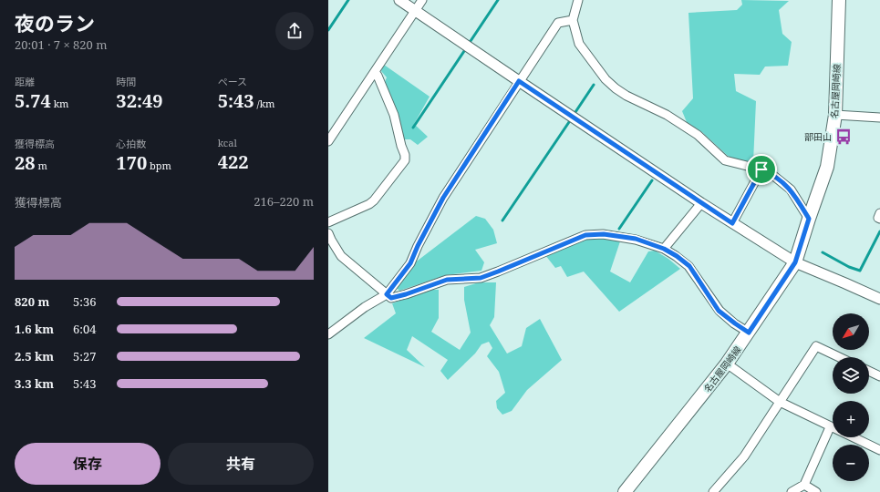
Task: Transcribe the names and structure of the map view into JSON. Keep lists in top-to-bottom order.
{
  "streets": {
    "main road": ["名古屋岡崎線"]
  },
  "places": {
    "bus stop": ["部田山"]
  },
  "north": "bottom left",
  "page": {
    "heading": ["夜のラン", "20:01 · 7 × 820 m"],
    "stats": [
      ["距離", "5.74 km"],
      ["時間", "32:49"],
      ["ペース", "5:43 /km"],
      ["獲得標高", "28 m"],
      ["心拍数", "170 bpm"],
      ["kcal", "422"]
    ],
    "chart": ["獲得標高", "216–220 m"],
    "list": [
      {
        "name": "820 m",
        "note": "5:36"
      },
      {
        "name": "1.6 km",
        "note": "6:04"
      },
      {
        "name": "2.5 km",
        "note": "5:27"
      },
      {
        "name": "3.3 km",
        "note": "5:43"
      }
    ],
    "map_buttons": ["+", "−"],
    "buttons": ["保存", "共有"]
  }
}
